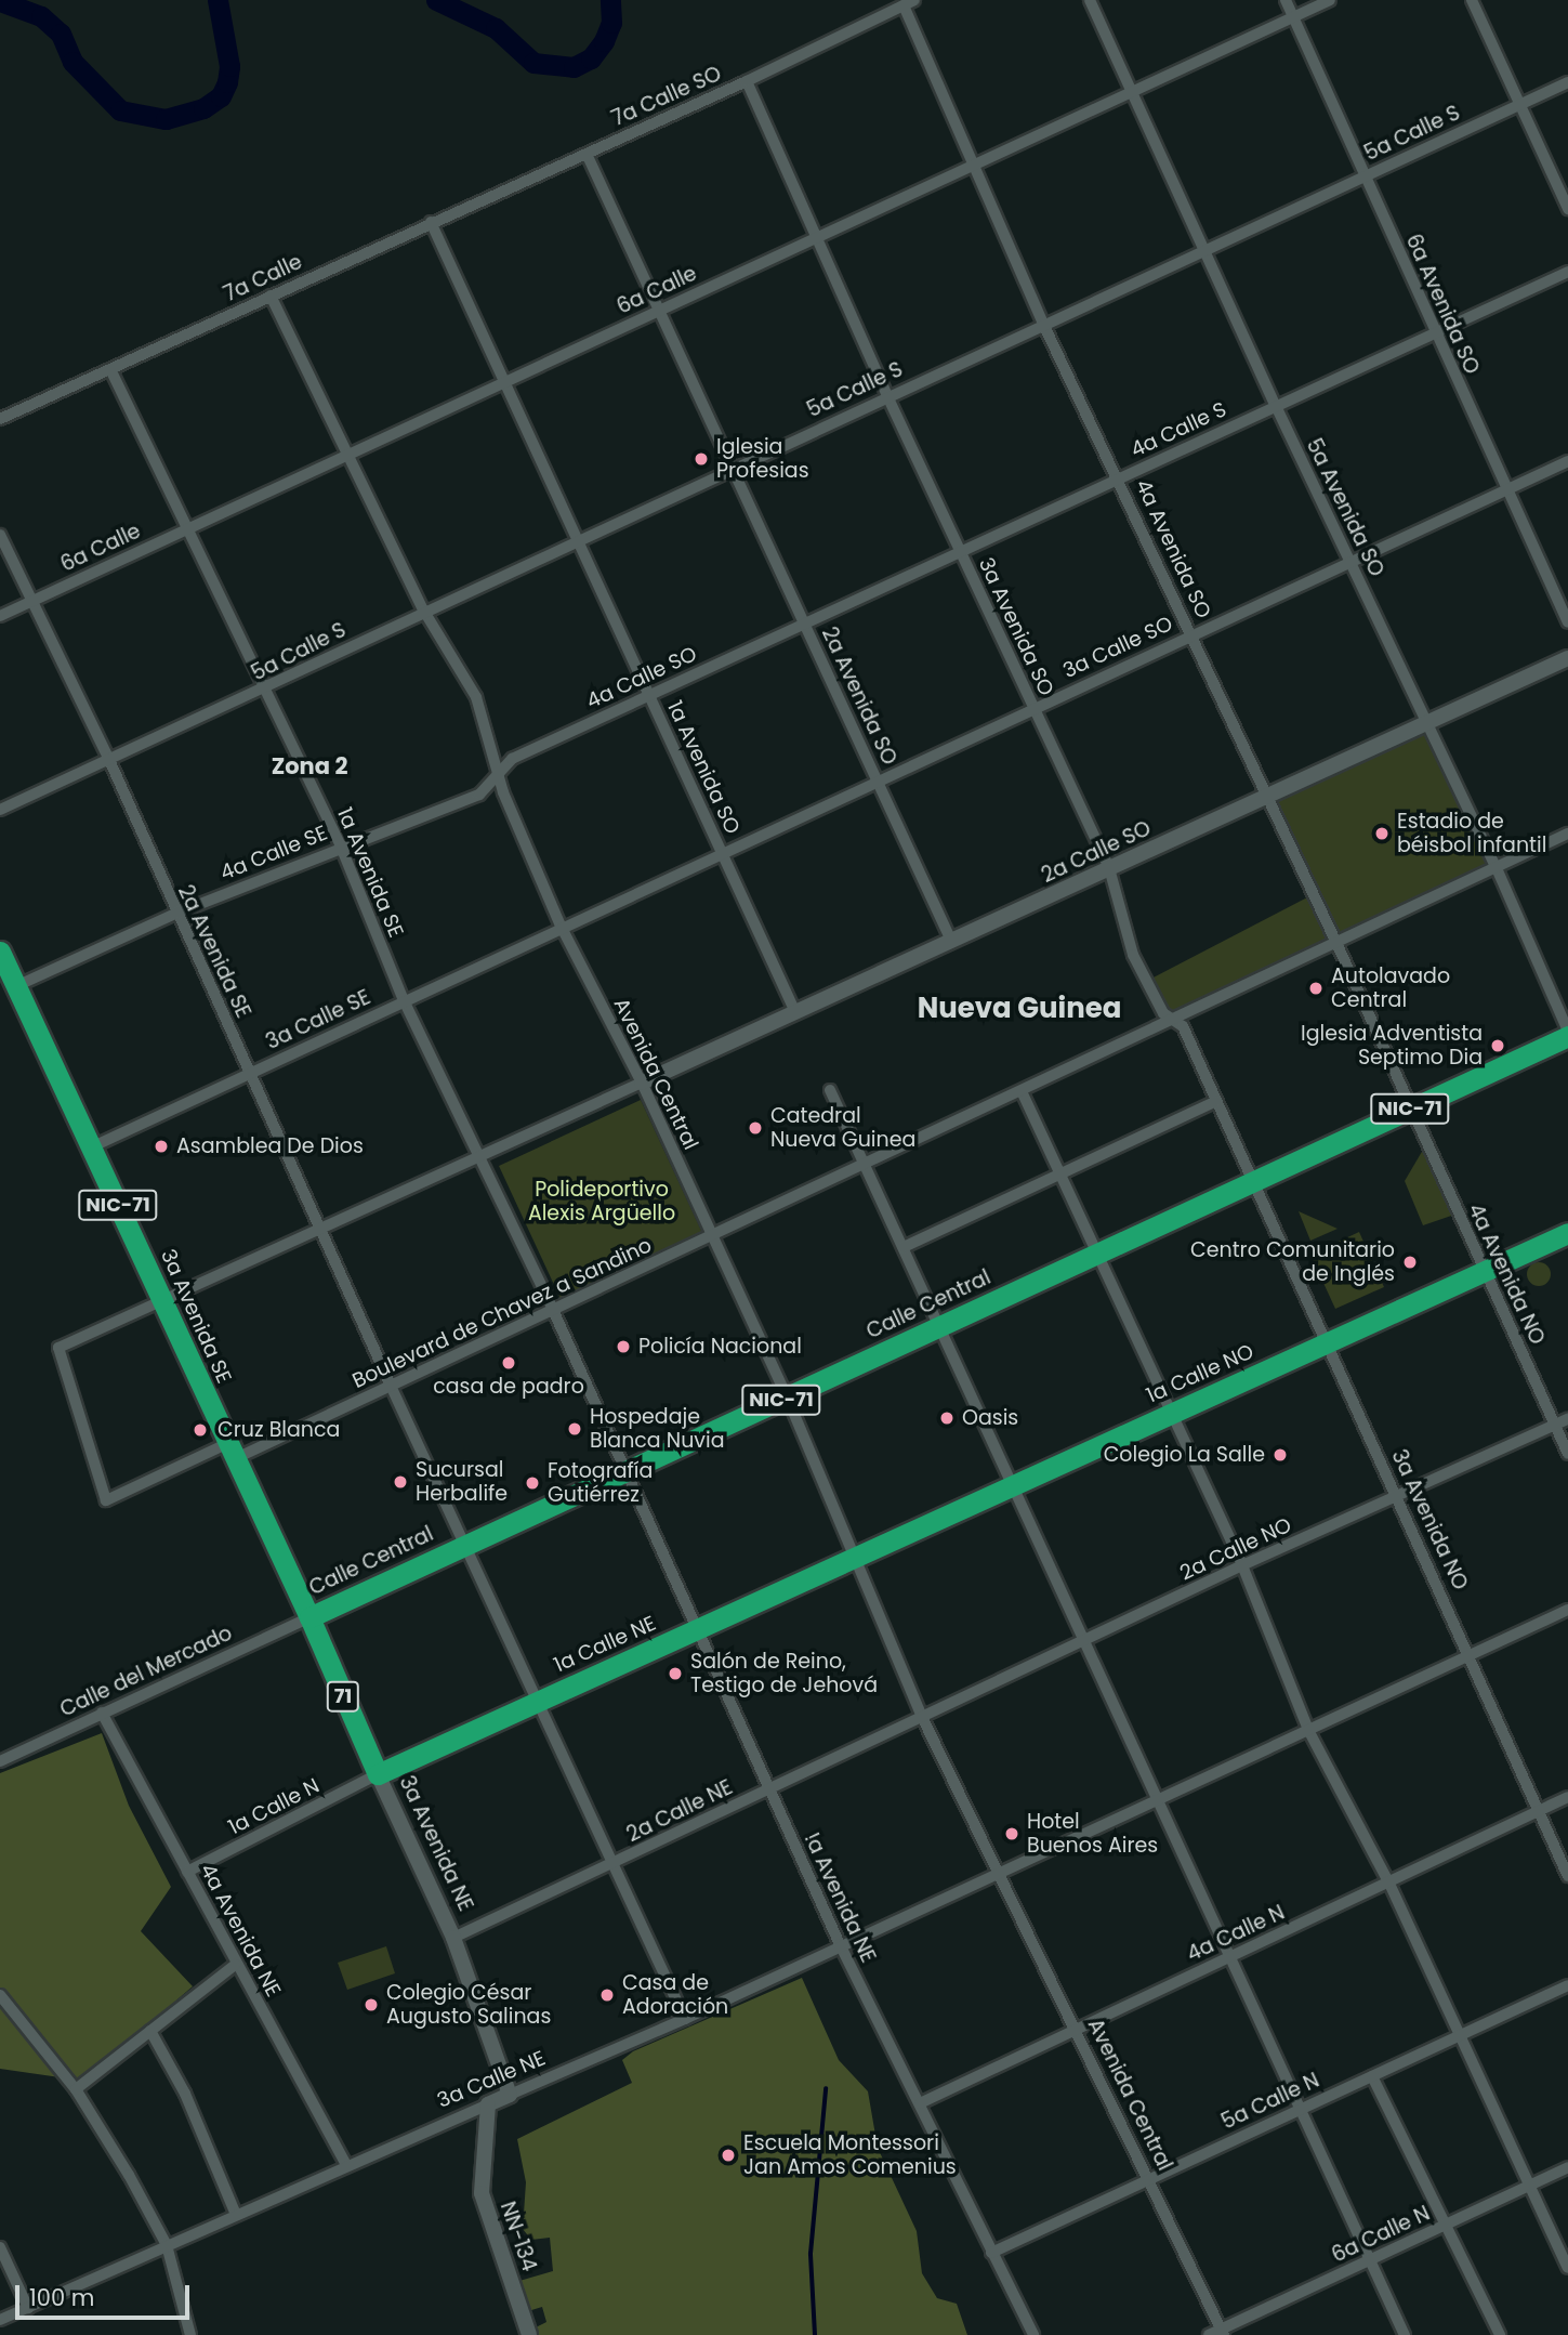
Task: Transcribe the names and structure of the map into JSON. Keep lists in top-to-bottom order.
{
  "streets": {
    "highway": [
      "NIC-71",
      "Calle Central",
      "3a Avenida SE",
      "1a Calle NO",
      "1a Calle NE",
      "71",
      "3a Avenida NE"
    ],
    "street": [
      "7a Calle SO",
      "5a Calle S",
      "7a Calle",
      "6a Calle",
      "6a Avenida SO",
      "4a Calle S",
      "5a Avenida SO",
      "4a Avenida SO",
      "3a Avenida SO",
      "3a Calle SO",
      "4a Calle SO",
      "2a Avenida SO",
      "1a Avenida SO",
      "2a Calle SO",
      "4a Calle SE",
      "1a Avenida SE",
      "2a Avenida SE",
      "3a Calle SE",
      "Avenida Central",
      "4a Avenida NO",
      "Boulevard de Chavez a Sandino",
      "3a Avenida NO",
      "2a Calle NO",
      "Calle del Mercado",
      "1a Calle N",
      "2a Calle NE",
      "!a Avenida NE",
      "4a Avenida NE",
      "4a Calle N",
      "3a Calle NE",
      "5a Calle N",
      "6a Calle N",
      "NN-134"
    ]
  },
  "crossings": [
    ["7a Calle SO", "7a Calle"],
    ["7a Calle SO", "4a Avenida SO"],
    ["7a Calle SO", "3a Avenida SO"],
    ["7a Calle SO", "2a Avenida SO"],
    ["7a Calle SO", "1a Avenida SO"],
    ["5a Calle S", "6a Avenida SO"],
    ["5a Calle S", "5a Avenida SO"],
    ["5a Calle S", "4a Avenida SO"],
    ["5a Calle S", "3a Avenida SO"],
    ["5a Calle S", "2a Avenida SO"],
    ["5a Calle S", "1a Avenida SO"],
    ["5a Calle S", "1a Avenida SE"],
    ["5a Calle S", "2a Avenida SE"],
    ["5a Calle S", "Avenida Central"],
    ["7a Calle", "1a Avenida SO"],
    ["7a Calle", "1a Avenida SE"],
    ["7a Calle", "Avenida Central"],
    ["6a Calle", "6a Avenida SO"],
    ["6a Calle", "5a Avenida SO"],
    ["6a Calle", "4a Avenida SO"],
    ["6a Calle", "3a Avenida SO"],
    ["6a Calle", "2a Avenida SO"],
    ["6a Calle", "1a Avenida SO"],
    ["6a Calle", "1a Avenida SE"],
    ["6a Calle", "2a Avenida SE"],
    ["6a Calle", "Avenida Central"],
    ["6a Avenida SO", "4a Calle S"],
    ["6a Avenida SO", "3a Calle SO"],
    ["4a Calle S", "5a Avenida SO"],
    ["4a Calle S", "4a Avenida SO"],
    ["4a Calle S", "3a Avenida SO"],
    ["4a Calle S", "4a Calle SO"],
    ["4a Calle S", "2a Avenida SO"],
    ["5a Avenida SO", "3a Calle SO"],
    ["5a Avenida SO", "2a Calle SO"],
    ["5a Avenida SO", "Calle Central"],
    ["5a Avenida SO", "Boulevard de Chavez a Sandino"],
    ["4a Avenida SO", "3a Calle SO"],
    ["4a Avenida SO", "2a Calle SO"],
    ["4a Avenida SO", "4a Avenida NO"],
    ["4a Avenida SO", "Calle Central"],
    ["4a Avenida SO", "Boulevard de Chavez a Sandino"],
    ["3a Avenida SO", "3a Calle SO"],
    ["3a Avenida SO", "2a Calle SO"],
    ["3a Avenida SO", "Calle Central"],
    ["3a Avenida SO", "Boulevard de Chavez a Sandino"],
    ["3a Avenida SO", "3a Avenida NO"],
    ["3a Calle SO", "2a Avenida SO"],
    ["3a Calle SO", "1a Avenida SO"],
    ["3a Calle SO", "3a Calle SE"],
    ["3a Calle SO", "Avenida Central"],
    ["4a Calle SO", "2a Avenida SO"],
    ["4a Calle SO", "1a Avenida SO"],
    ["4a Calle SO", "4a Calle SE"],
    ["4a Calle SO", "Avenida Central"],
    ["2a Avenida SO", "2a Calle SO"],
    ["1a Avenida SO", "2a Calle SO"],
    ["2a Calle SO", "Avenida Central"],
    ["4a Calle SE", "1a Avenida SE"],
    ["4a Calle SE", "2a Avenida SE"],
    ["4a Calle SE", "Avenida Central"],
    ["4a Calle SE", "3a Avenida SE"],
    ["1a Avenida SE", "3a Calle SE"],
    ["1a Avenida SE", "Calle Central"],
    ["1a Avenida SE", "Boulevard de Chavez a Sandino"],
    ["1a Avenida SE", "!a Avenida NE"],
    ["2a Avenida SE", "3a Calle SE"],
    ["2a Avenida SE", "Calle Central"],
    ["2a Avenida SE", "Boulevard de Chavez a Sandino"],
    ["2a Avenida SE", "1a Calle NE"],
    ["2a Avenida SE", "2a Calle NE"],
    ["2a Avenida SE", "3a Calle NE"],
    ["3a Calle SE", "Avenida Central"],
    ["3a Calle SE", "3a Avenida SE"],
    ["Avenida Central", "Calle Central"],
    ["Avenida Central", "Boulevard de Chavez a Sandino"],
    ["Avenida Central", "1a Calle NO"],
    ["Avenida Central", "2a Calle NO"],
    ["Avenida Central", "1a Calle NE"],
    ["Avenida Central", "2a Calle NE"],
    ["Avenida Central", "4a Calle N"],
    ["Avenida Central", "3a Calle NE"],
    ["Avenida Central", "5a Calle N"],
    ["Avenida Central", "6a Calle N"],
    ["4a Avenida NO", "Calle Central"],
    ["4a Avenida NO", "1a Calle NO"],
    ["4a Avenida NO", "2a Calle NO"],
    ["Calle Central", "3a Avenida SE"],
    ["Calle Central", "3a Avenida NO"],
    ["Calle Central", "Calle del Mercado"],
    ["Calle Central", "3a Avenida NE"],
    ["Calle Central", "!a Avenida NE"],
    ["Boulevard de Chavez a Sandino", "3a Avenida SE"],
    ["3a Avenida SE", "Calle del Mercado"],
    ["3a Avenida SE", "3a Avenida NE"],
    ["1a Calle NO", "3a Avenida NO"],
    ["1a Calle NO", "1a Calle NE"],
    ["3a Avenida NO", "2a Calle NO"],
    ["3a Avenida NO", "4a Calle N"],
    ["3a Avenida NO", "3a Calle NE"],
    ["2a Calle NO", "2a Calle NE"],
    ["1a Calle NE", "1a Calle N"],
    ["1a Calle NE", "3a Avenida NE"],
    ["1a Calle NE", "!a Avenida NE"],
    ["Calle del Mercado", "3a Avenida NE"],
    ["Calle del Mercado", "4a Avenida NE"],
    ["1a Calle N", "3a Avenida NE"],
    ["1a Calle N", "4a Avenida NE"],
    ["2a Calle NE", "3a Avenida NE"],
    ["2a Calle NE", "!a Avenida NE"],
    ["3a Avenida NE", "3a Calle NE"],
    ["!a Avenida NE", "4a Calle N"],
    ["!a Avenida NE", "3a Calle NE"],
    ["!a Avenida NE", "5a Calle N"],
    ["4a Avenida NE", "3a Calle NE"],
    ["3a Calle NE", "NN-134"]
  ],
  "districts": ["Zona 2", "Nueva Guinea"],
  "parks": ["Polideportivo Alexis Argüello"],
  "places": [
    "Iglesia Profesias",
    "Estadio de béisbol infantil",
    "Autolavado Central",
    "Iglesia Adventista Septimo Dia",
    "Catedral Nueva Guinea",
    "Asamblea De Dios",
    "Centro Comunitario de Inglés",
    "Policía Nacional",
    "casa de padro",
    "Oasis",
    "Hospedaje Blanca Nuvia",
    "Cruz Blanca",
    "Colegio La Salle",
    "Sucursal Herbalife",
    "Fotografía Gutiérrez",
    "Salón de Reino, Testigo de Jehová",
    "Hotel Buenos Aires",
    "Casa de Adoración",
    "Colegio César Augusto Salinas",
    "Escuela Montessori Jan Amos Comenius"
  ],
  "scale_bar": "100 m"
}
